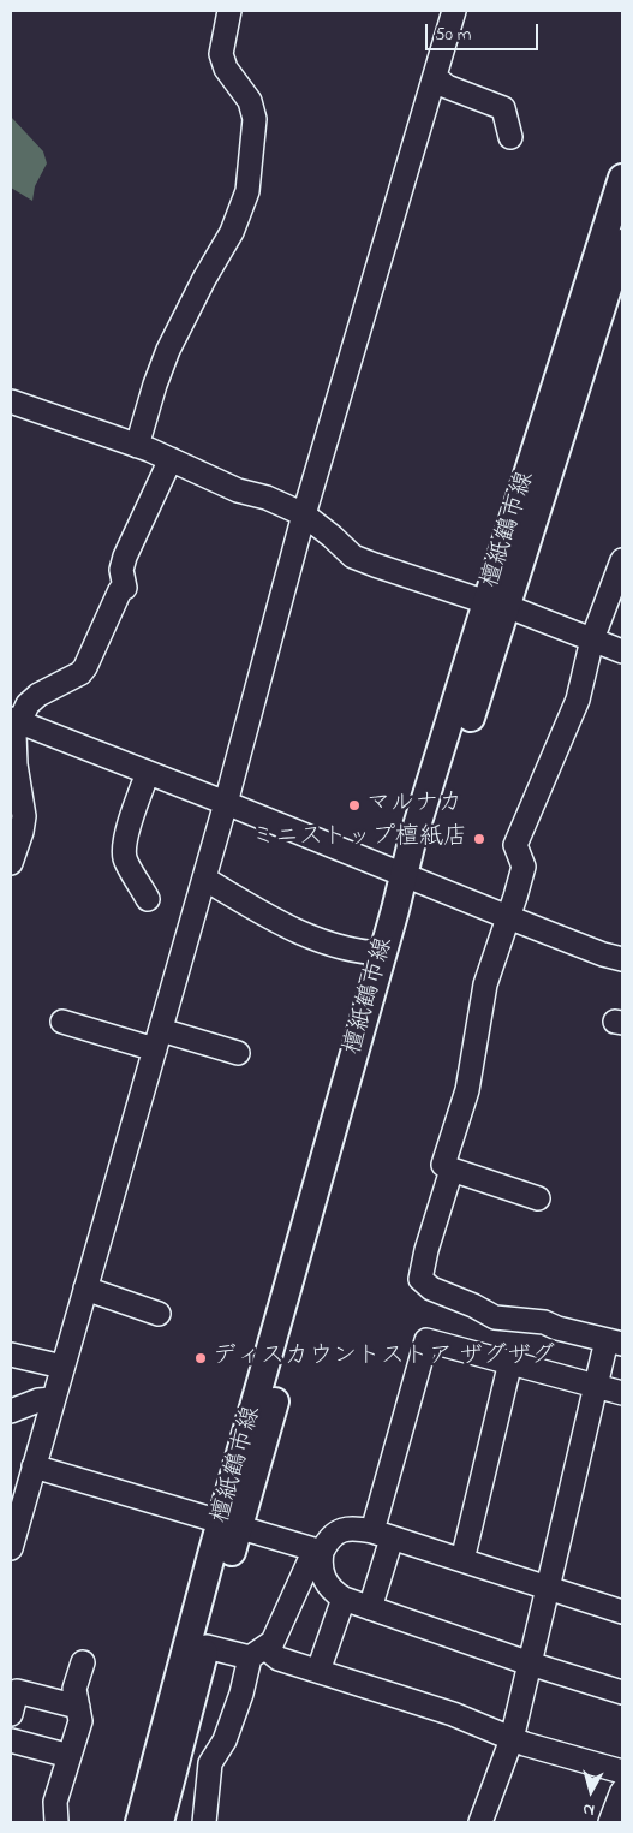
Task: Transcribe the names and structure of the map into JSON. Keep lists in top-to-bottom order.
{
  "streets": {
    "main road": ["檀紙鶴市線"]
  },
  "places": ["マルナカ", "ミニストップ檀紙店", "ディスカウントストア ザグザグ"],
  "scale_bar": "50 m",
  "north": "bottom"
}
